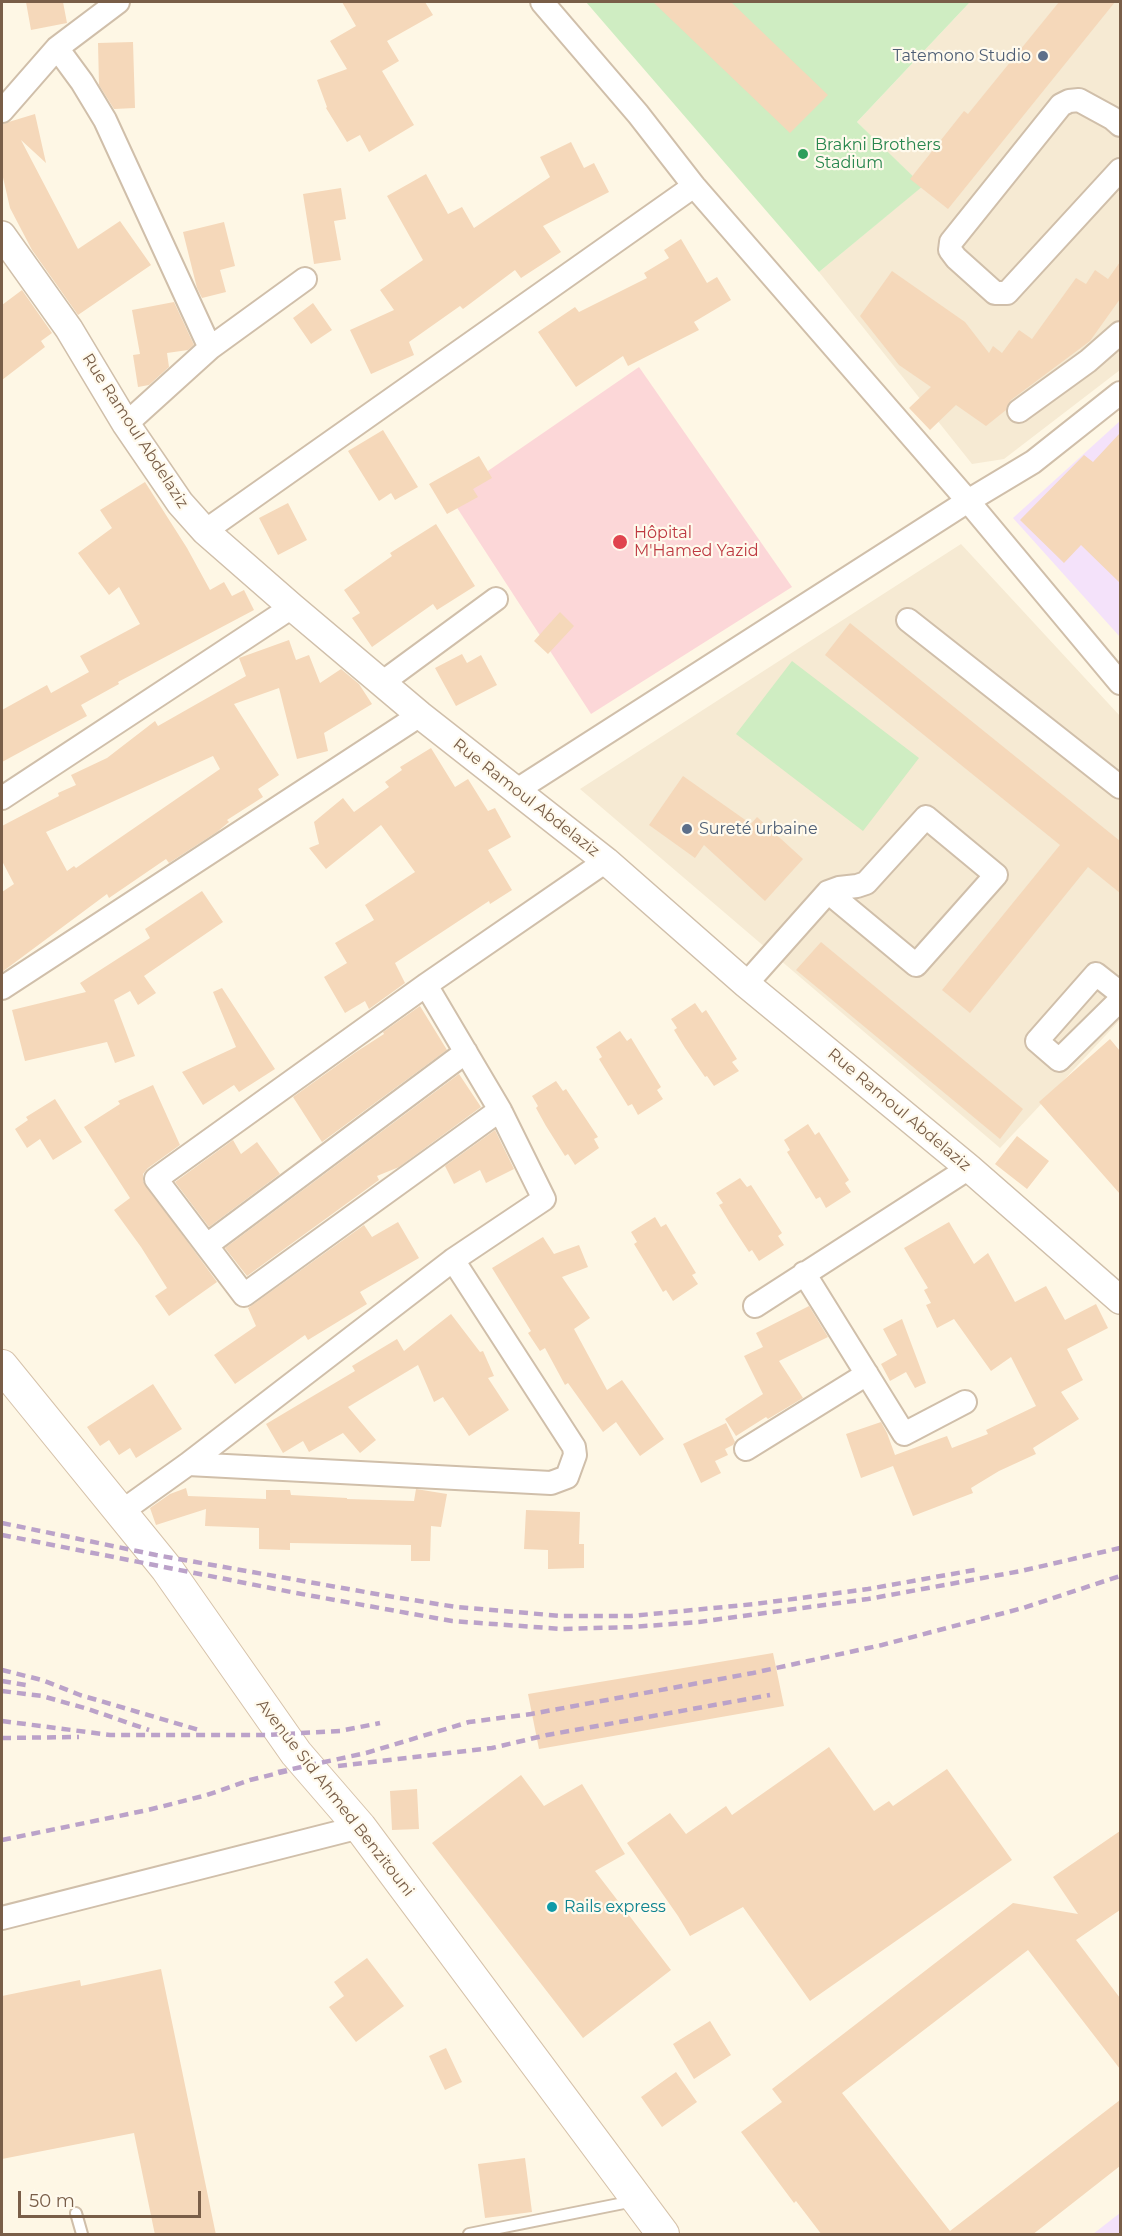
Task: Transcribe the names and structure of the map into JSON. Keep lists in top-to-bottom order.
{
  "streets": {
    "main road": ["Avenue Sid Ahmed Benzitouni"],
    "street": ["Rue Ramoul Abdelaziz"]
  },
  "places": [
    "Tatemono Studio",
    "Brakni Brothers Stadium",
    "Hôpital M'Hamed Yazid",
    "Sureté urbaine",
    "Rails express"
  ],
  "scale_bar": "50 m"
}
